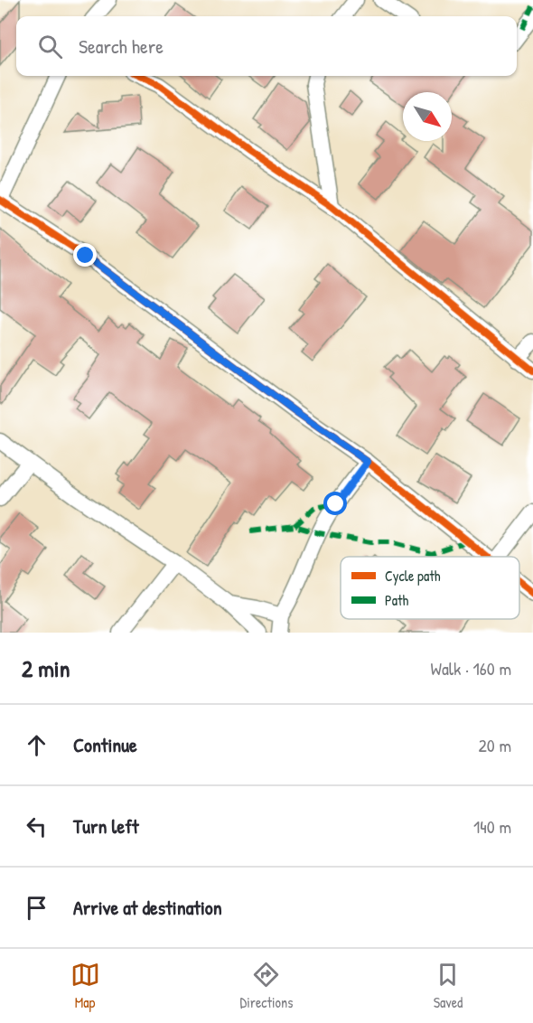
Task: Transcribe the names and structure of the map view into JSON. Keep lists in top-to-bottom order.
{
  "legend": ["Cycle path", "Path"],
  "north": "bottom right",
  "page": {
    "search": "Search here",
    "heading": ["2 min", "Walk · 160 m"],
    "list": [
      ["Continue", "20 m"],
      ["Turn left", "140 m"],
      "Arrive at destination"
    ],
    "nav": ["Map", "Directions", "Saved"]
  }
}
